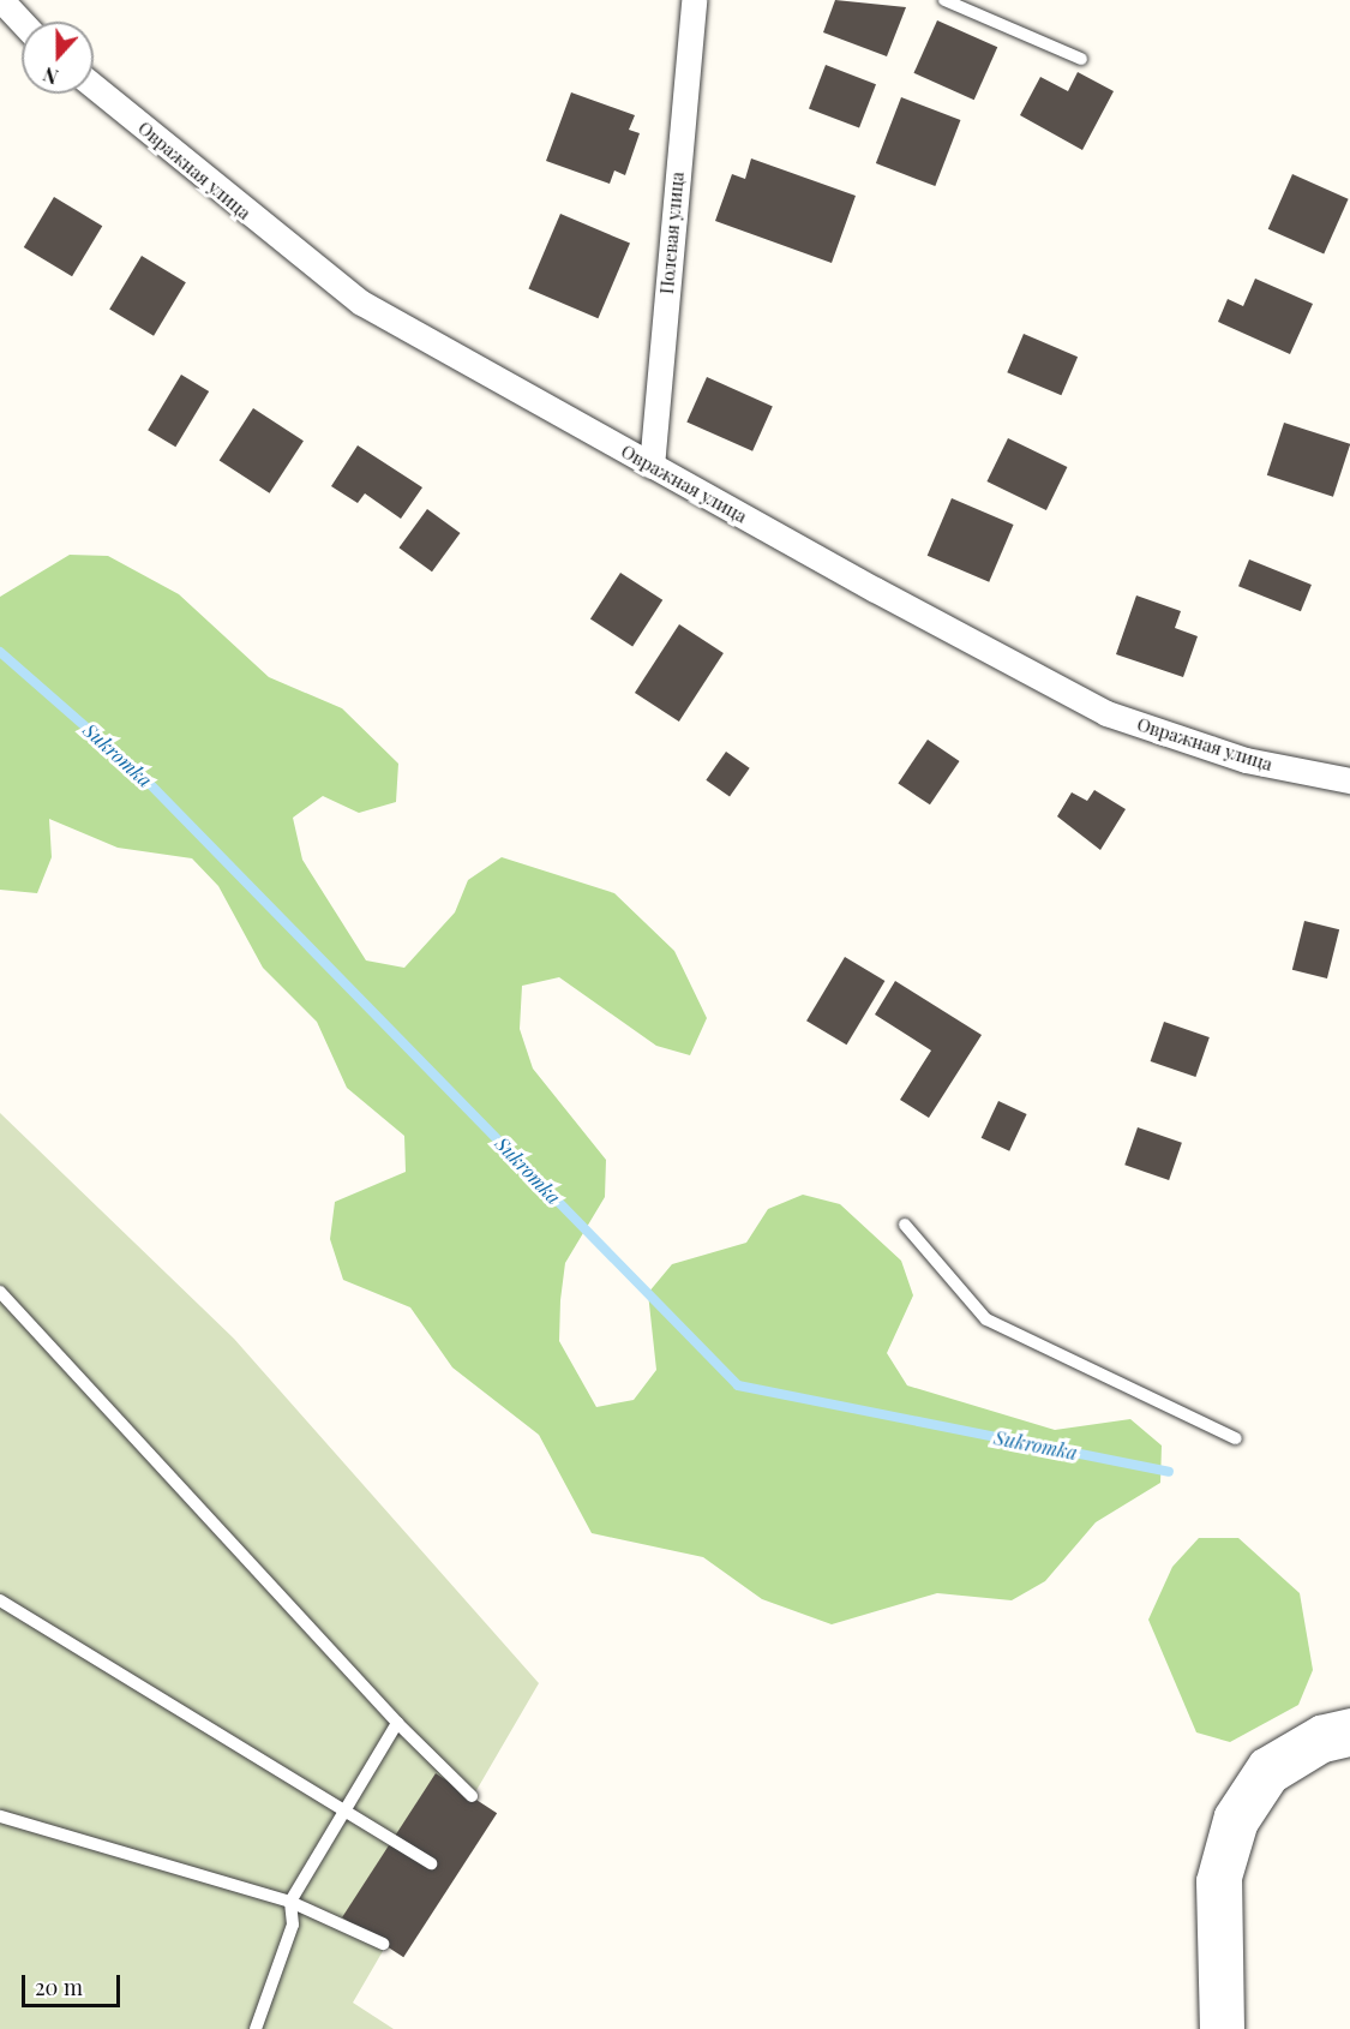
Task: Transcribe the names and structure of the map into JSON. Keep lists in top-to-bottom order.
{
  "streets": {
    "street": ["Овражная улица", "Полевая улица"]
  },
  "crossings": [
    ["Овражная улица", "Полевая улица"]
  ],
  "water": ["Sukromka"],
  "scale_bar": "20 m",
  "north": "bottom"
}
